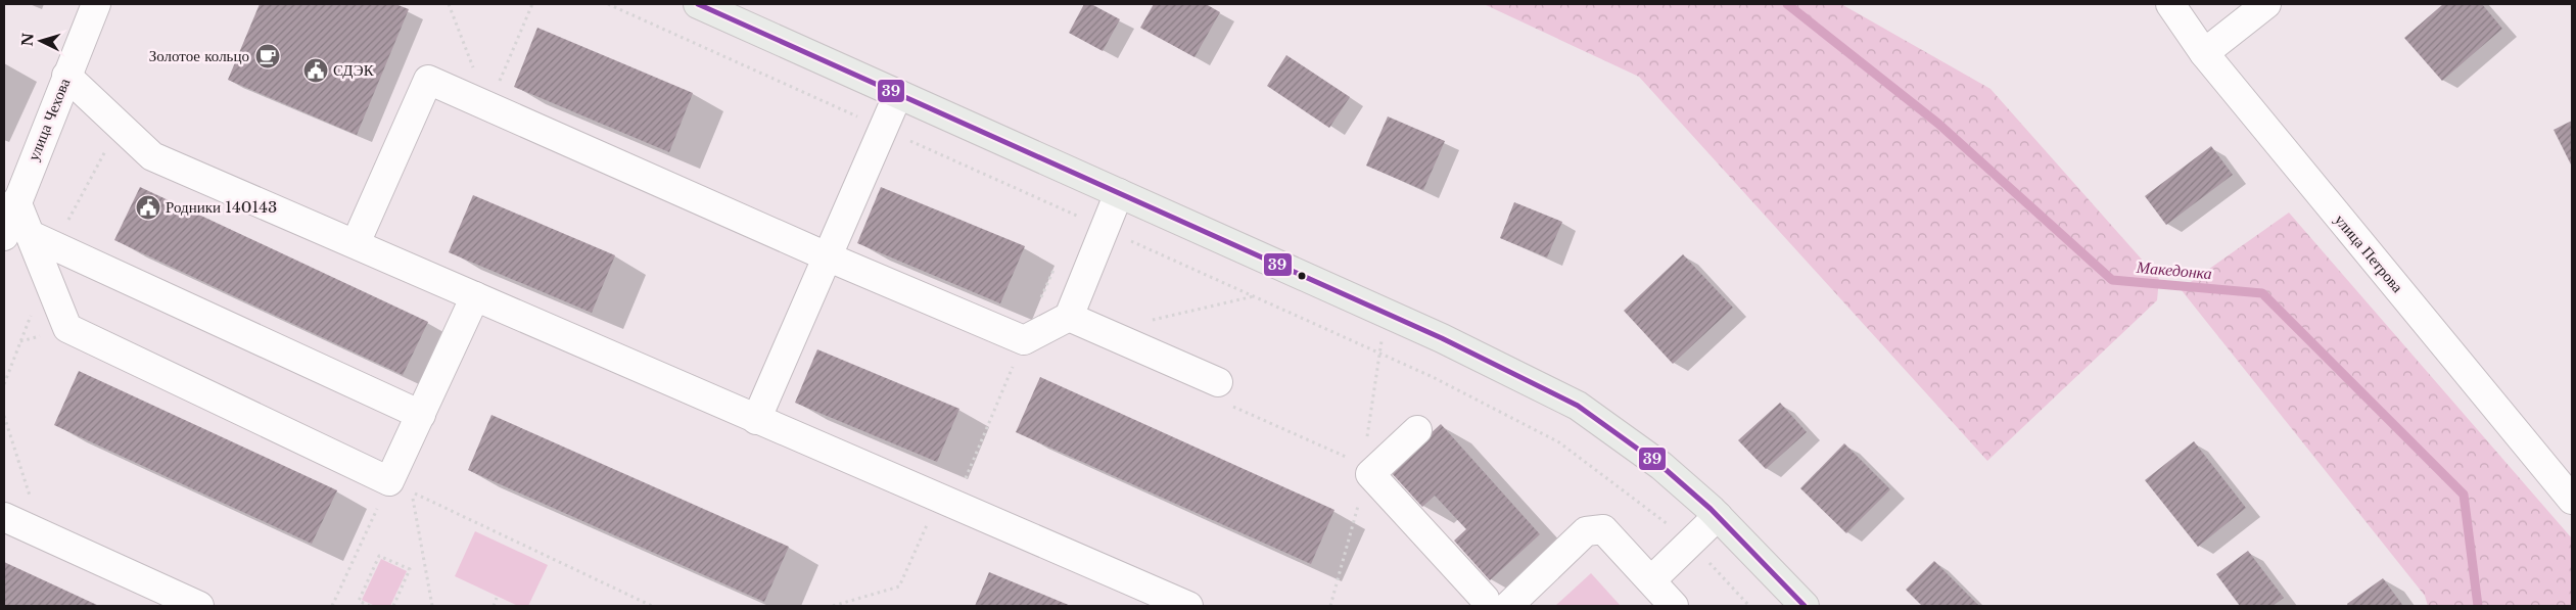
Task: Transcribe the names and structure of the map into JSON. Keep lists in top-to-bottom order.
{
  "streets": {
    "street": ["улица Чехова", "улица Петрова"]
  },
  "water": ["Македонка"],
  "places": {
    "cafe": ["Золотое кольцо"],
    "public building": ["СДЭК", "Родники 140143"]
  },
  "lines": ["transit line 39"],
  "north": "left"
}
